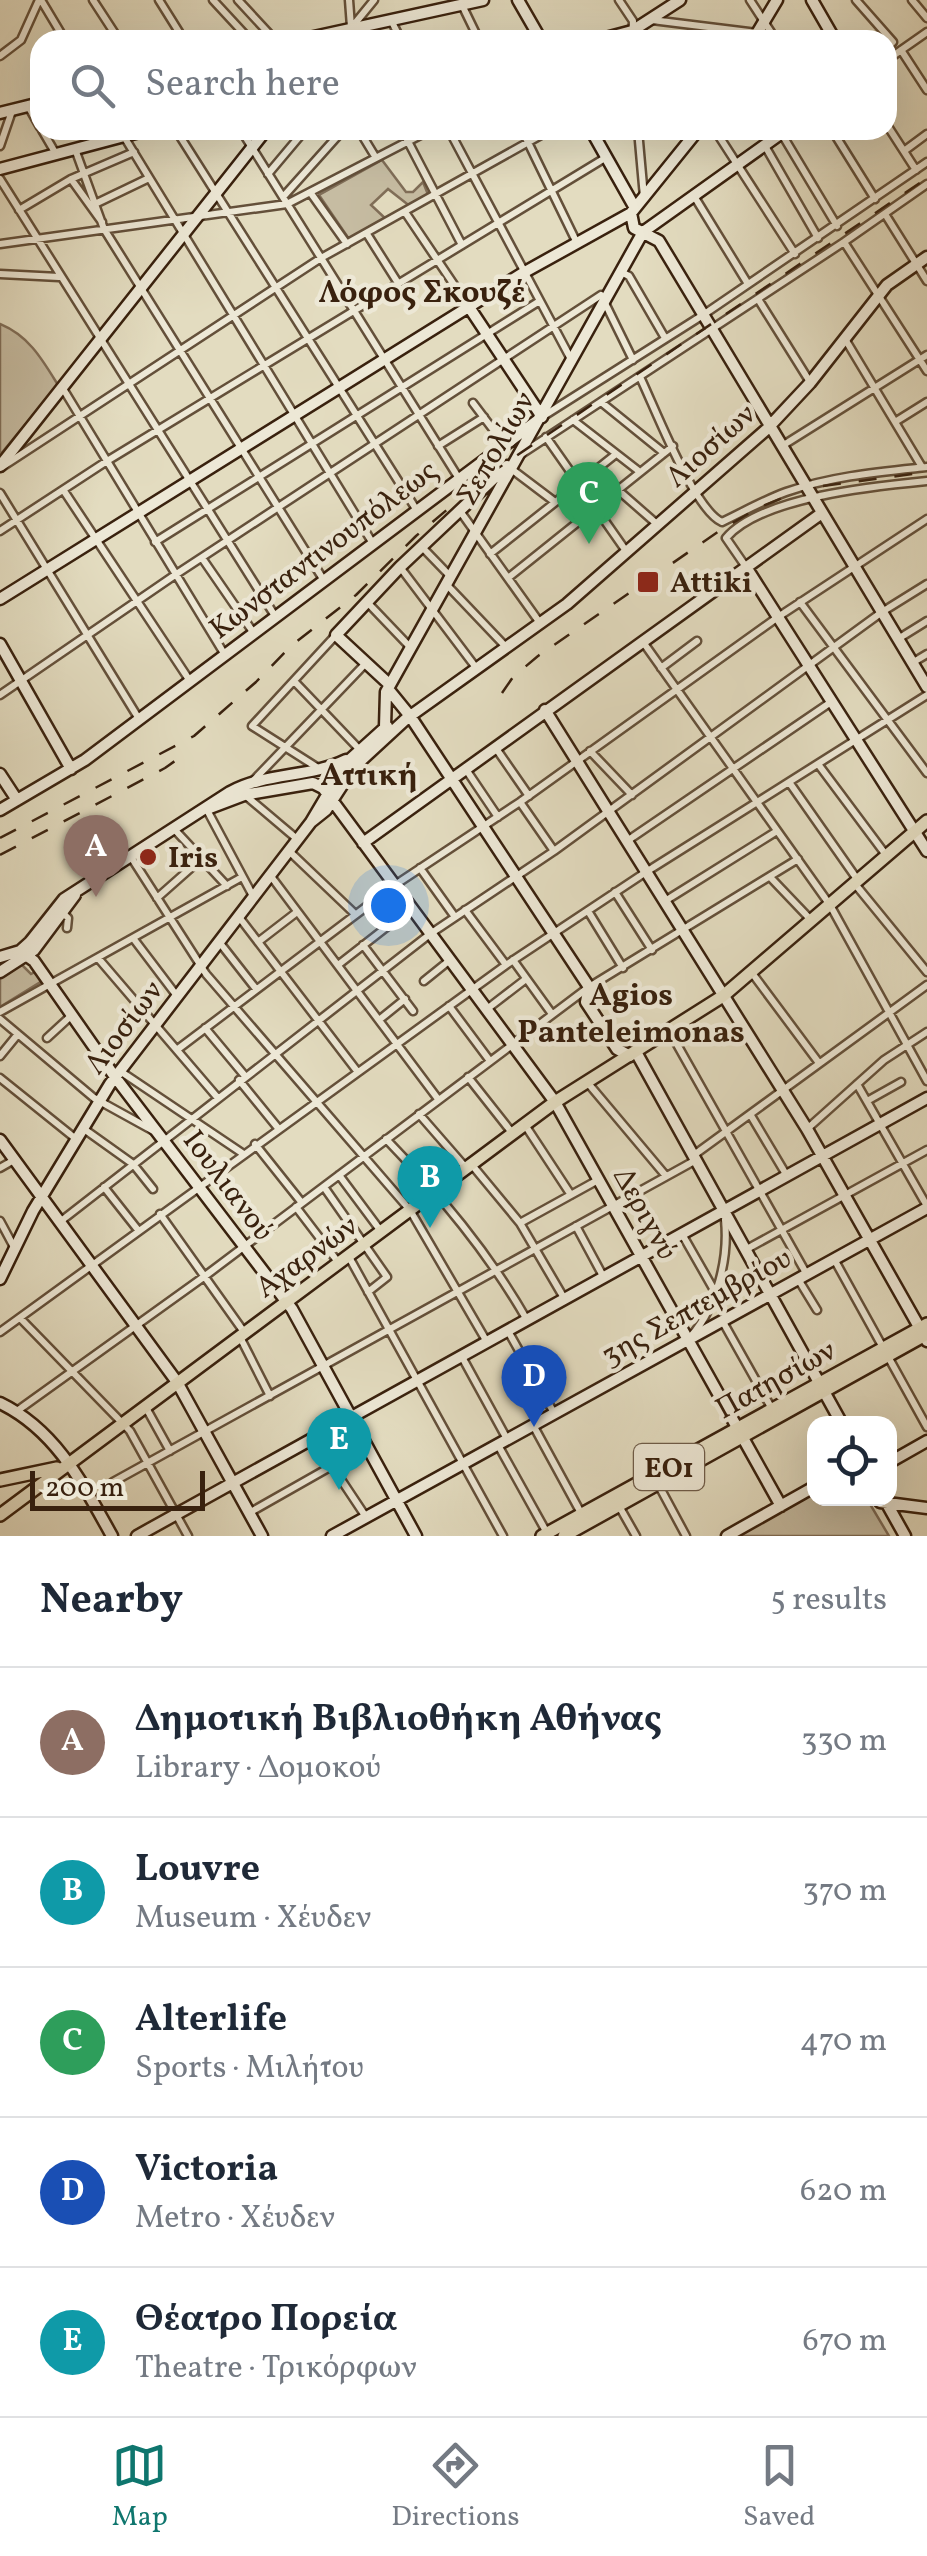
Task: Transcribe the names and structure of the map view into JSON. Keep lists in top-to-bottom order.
{
  "streets": {
    "main road": ["Αχαρνών", "Πατησίων", "ΕΟ1"],
    "street": [
      "Λιοσίων",
      "Σεπολίων",
      "Κωνσταντινουπόλεως",
      "Ιουλιανού",
      "Δεριγνύ",
      "3ης Σεπτεμβρίου"
    ]
  },
  "crossings": [
    ["Λιοσίων", "Ιουλιανού"],
    ["Λιοσίων", "Δεριγνύ"],
    ["Σεπολίων", "Κωνσταντινουπόλεως"],
    ["Ιουλιανού", "Αχαρνών"],
    ["Ιουλιανού", "3ης Σεπτεμβρίου"],
    ["Δεριγνύ", "Αχαρνών"],
    ["Δεριγνύ", "3ης Σεπτεμβρίου"],
    ["Δεριγνύ", "Πατησίων"]
  ],
  "districts": ["Λόφος Σκουζέ", "Αττική", "Agios Panteleimonas"],
  "places": {
    "transit": ["Attiki"],
    "other": ["Iris"]
  },
  "scale_bar": "200 m",
  "page": {
    "search": "Search here",
    "pins": [
      "C",
      "A",
      "B",
      "D",
      "E"
    ],
    "scale": "200 m",
    "heading": ["Nearby", "5 results"],
    "list": [
      {
        "mark": "A",
        "name": "Δημοτική Βιβλιοθήκη Αθήνας",
        "note": "Library · Δομοκού",
        "value": "330 m"
      },
      {
        "mark": "B",
        "name": "Louvre",
        "note": "Museum · Χέυδεν",
        "value": "370 m"
      },
      {
        "mark": "C",
        "name": "Alterlife",
        "note": "Sports · Μιλήτου",
        "value": "470 m"
      },
      {
        "mark": "D",
        "name": "Victoria",
        "note": "Metro · Χέυδεν",
        "value": "620 m"
      },
      {
        "mark": "E",
        "name": "Θέατρο Πορεία",
        "note": "Theatre · Τρικόρφων",
        "value": "670 m"
      }
    ],
    "nav": ["Map", "Directions", "Saved"]
  }
}
